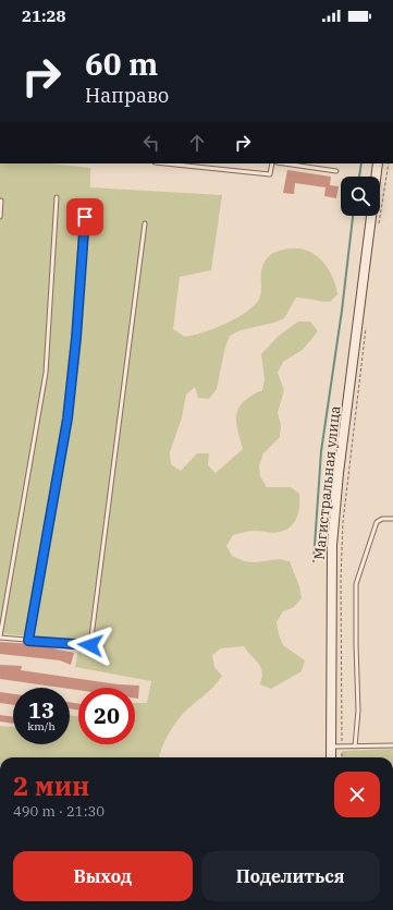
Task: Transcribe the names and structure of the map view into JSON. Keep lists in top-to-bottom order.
{
  "streets": {
    "main road": ["Магистральная улица"]
  },
  "page": {
    "status": "21:28",
    "turn": ["60 m", "Направо"],
    "speed": "13 km/h",
    "limit": "20",
    "heading": ["2 мин", "490 m · 21:30"],
    "buttons": ["Выход", "Поделиться"]
  }
}
